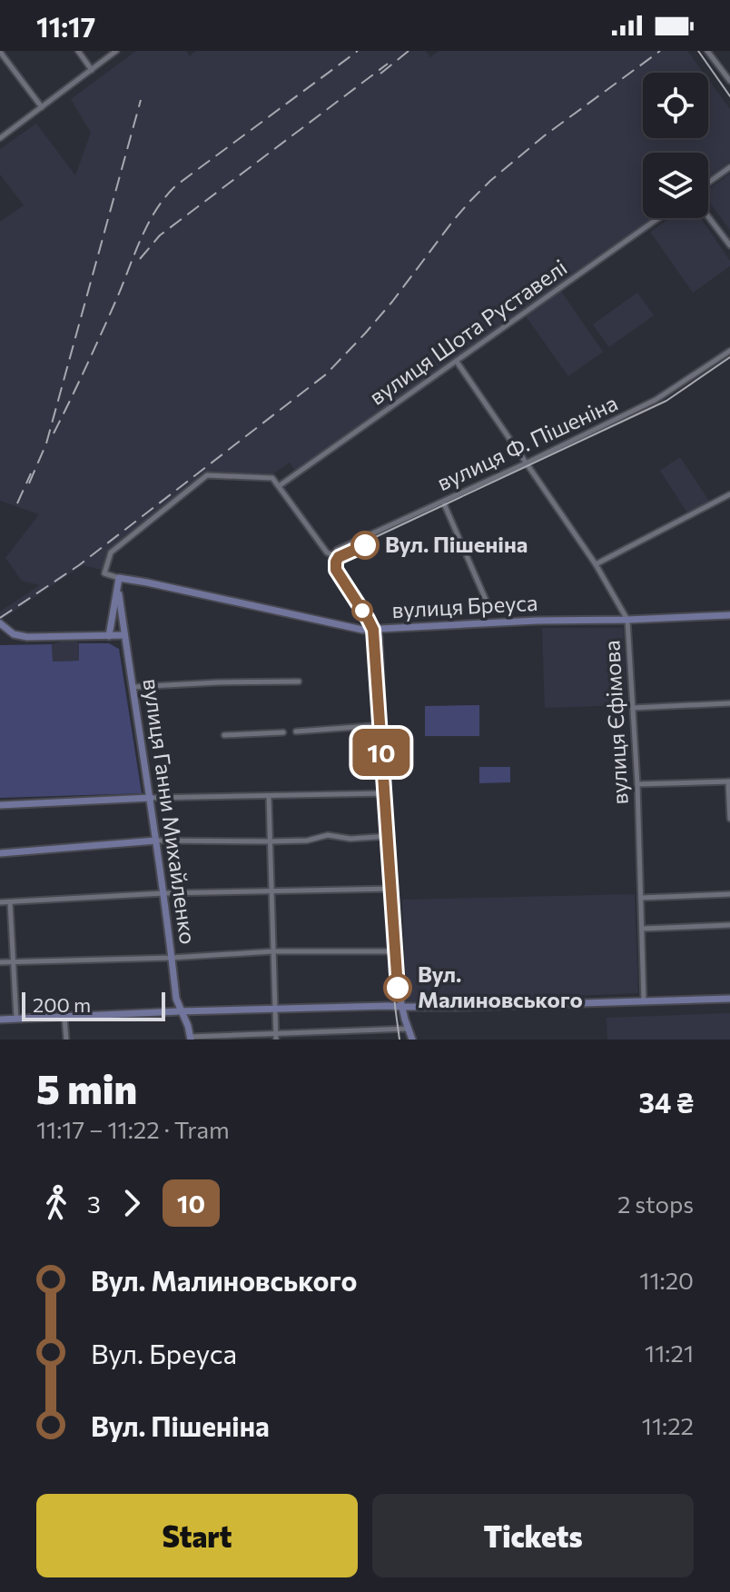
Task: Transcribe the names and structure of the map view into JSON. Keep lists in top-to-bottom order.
{
  "streets": {
    "street": [
      "вулиця Шота Руставелі",
      "вулиця Ф. Пішеніна",
      "вулиця Бреуса",
      "вулиця Єфімова",
      "вулиця Ганни Михайленко"
    ]
  },
  "crossings": [
    ["вулиця Шота Руставелі", "вулиця Єфімова"],
    ["вулиця Ф. Пішеніна", "вулиця Єфімова"],
    ["вулиця Бреуса", "вулиця Єфімова"],
    ["вулиця Бреуса", "вулиця Ганни Михайленко"]
  ],
  "places": ["Вул. Пішеніна", "Вул. Малиновського"],
  "lines": ["tram line 10"],
  "scale_bar": "200 m",
  "page": {
    "status": "11:17",
    "on_map": "10",
    "scale": "200 m",
    "heading": ["5 min", "11:17 – 11:22 · Tram", "34 ₴"],
    "legs": ["3", "10", "2 stops"],
    "list": [
      {
        "name": "Вул. Малиновського",
        "value": "11:20"
      },
      {
        "name": "Вул. Бреуса",
        "value": "11:21"
      },
      {
        "name": "Вул. Пішеніна",
        "value": "11:22"
      }
    ],
    "buttons": ["Start", "Tickets"]
  }
}
